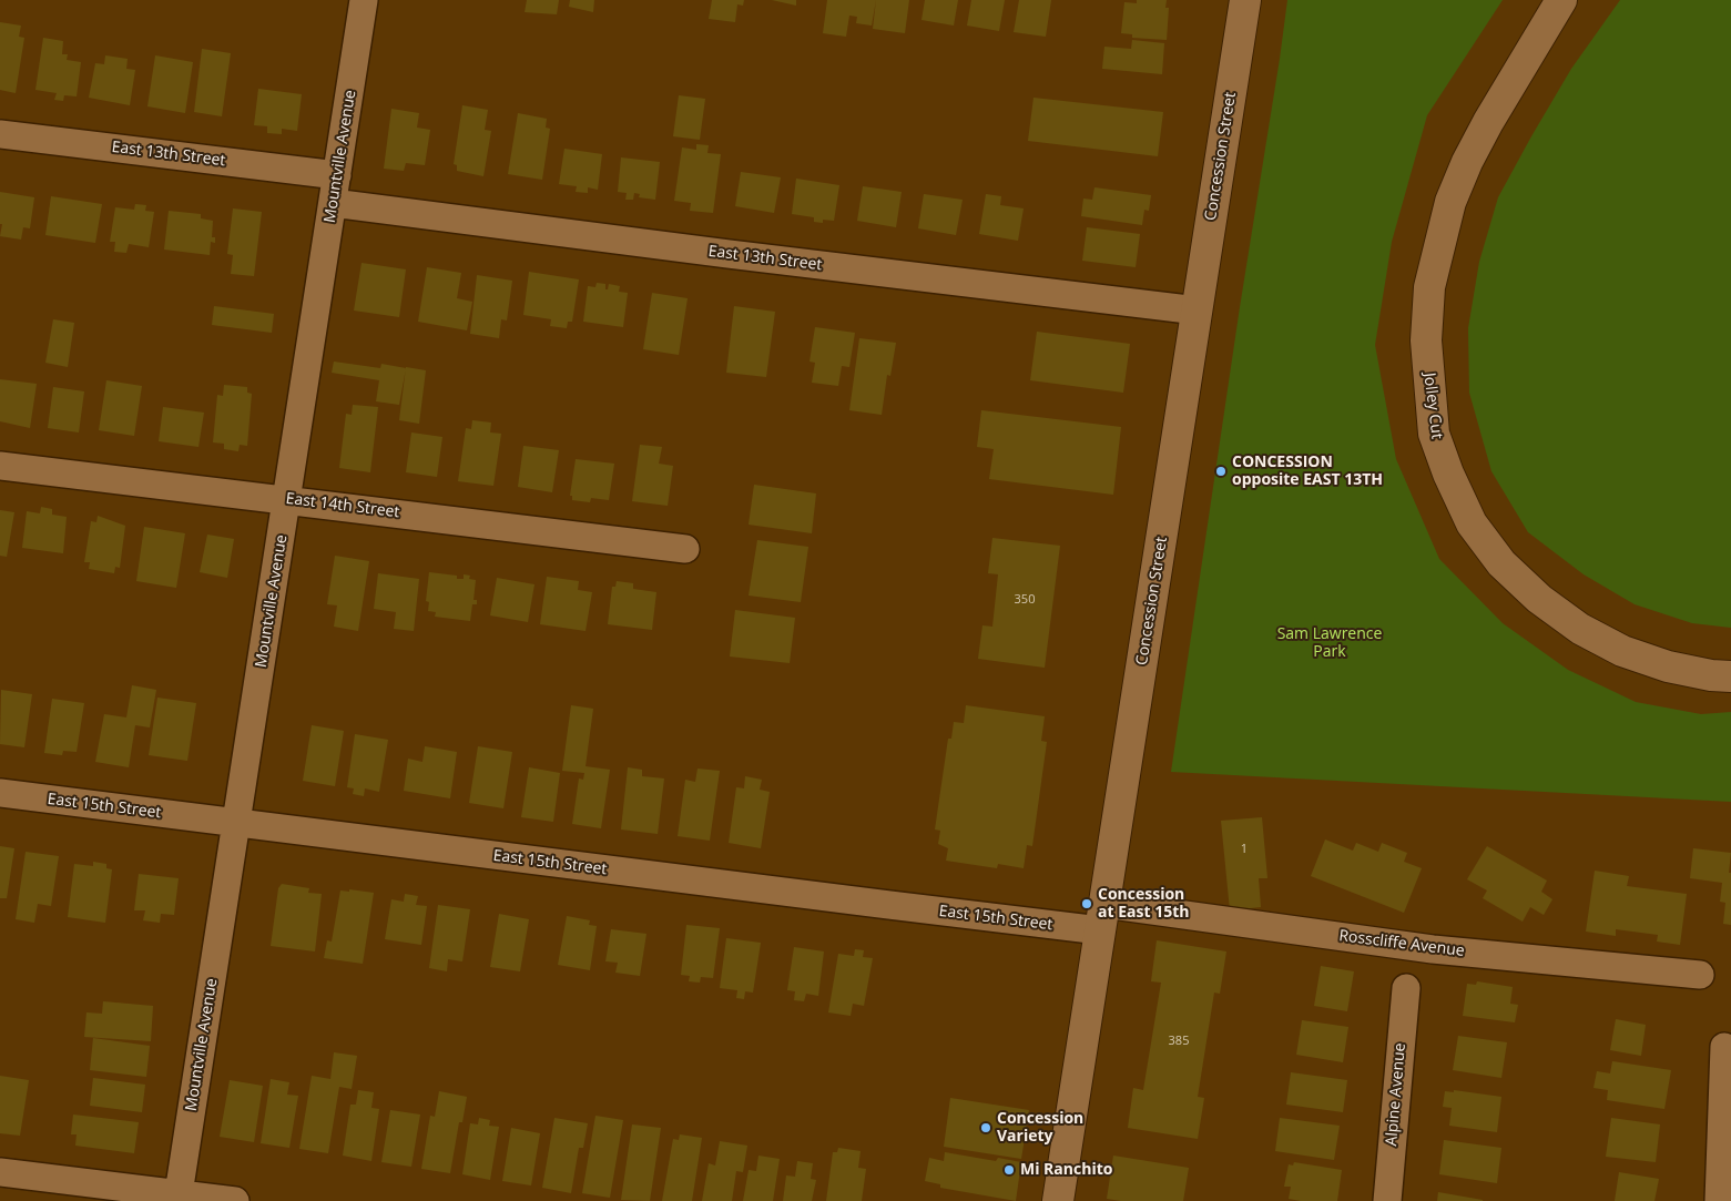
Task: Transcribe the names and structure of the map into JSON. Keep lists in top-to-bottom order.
{
  "streets": {
    "main road": ["Concession Street", "Jolley Cut"],
    "street": [
      "East 13th Street",
      "Mountville Avenue",
      "East 14th Street",
      "East 15th Street",
      "Rosscliffe Avenue",
      "Alpine Avenue"
    ]
  },
  "crossings": [
    ["East 13th Street", "Mountville Avenue"],
    ["East 13th Street", "Concession Street"],
    ["Mountville Avenue", "East 14th Street"],
    ["Mountville Avenue", "East 15th Street"],
    ["Concession Street", "East 15th Street"],
    ["Concession Street", "Rosscliffe Avenue"],
    ["East 15th Street", "Rosscliffe Avenue"]
  ],
  "parks": ["Sam Lawrence Park"],
  "places": [
    "CONCESSION opposite EAST 13TH",
    "Concession at East 15th",
    "Concession Variety",
    "Mi Ranchito"
  ],
  "house_numbers": ["350", "1", "385"]
}
